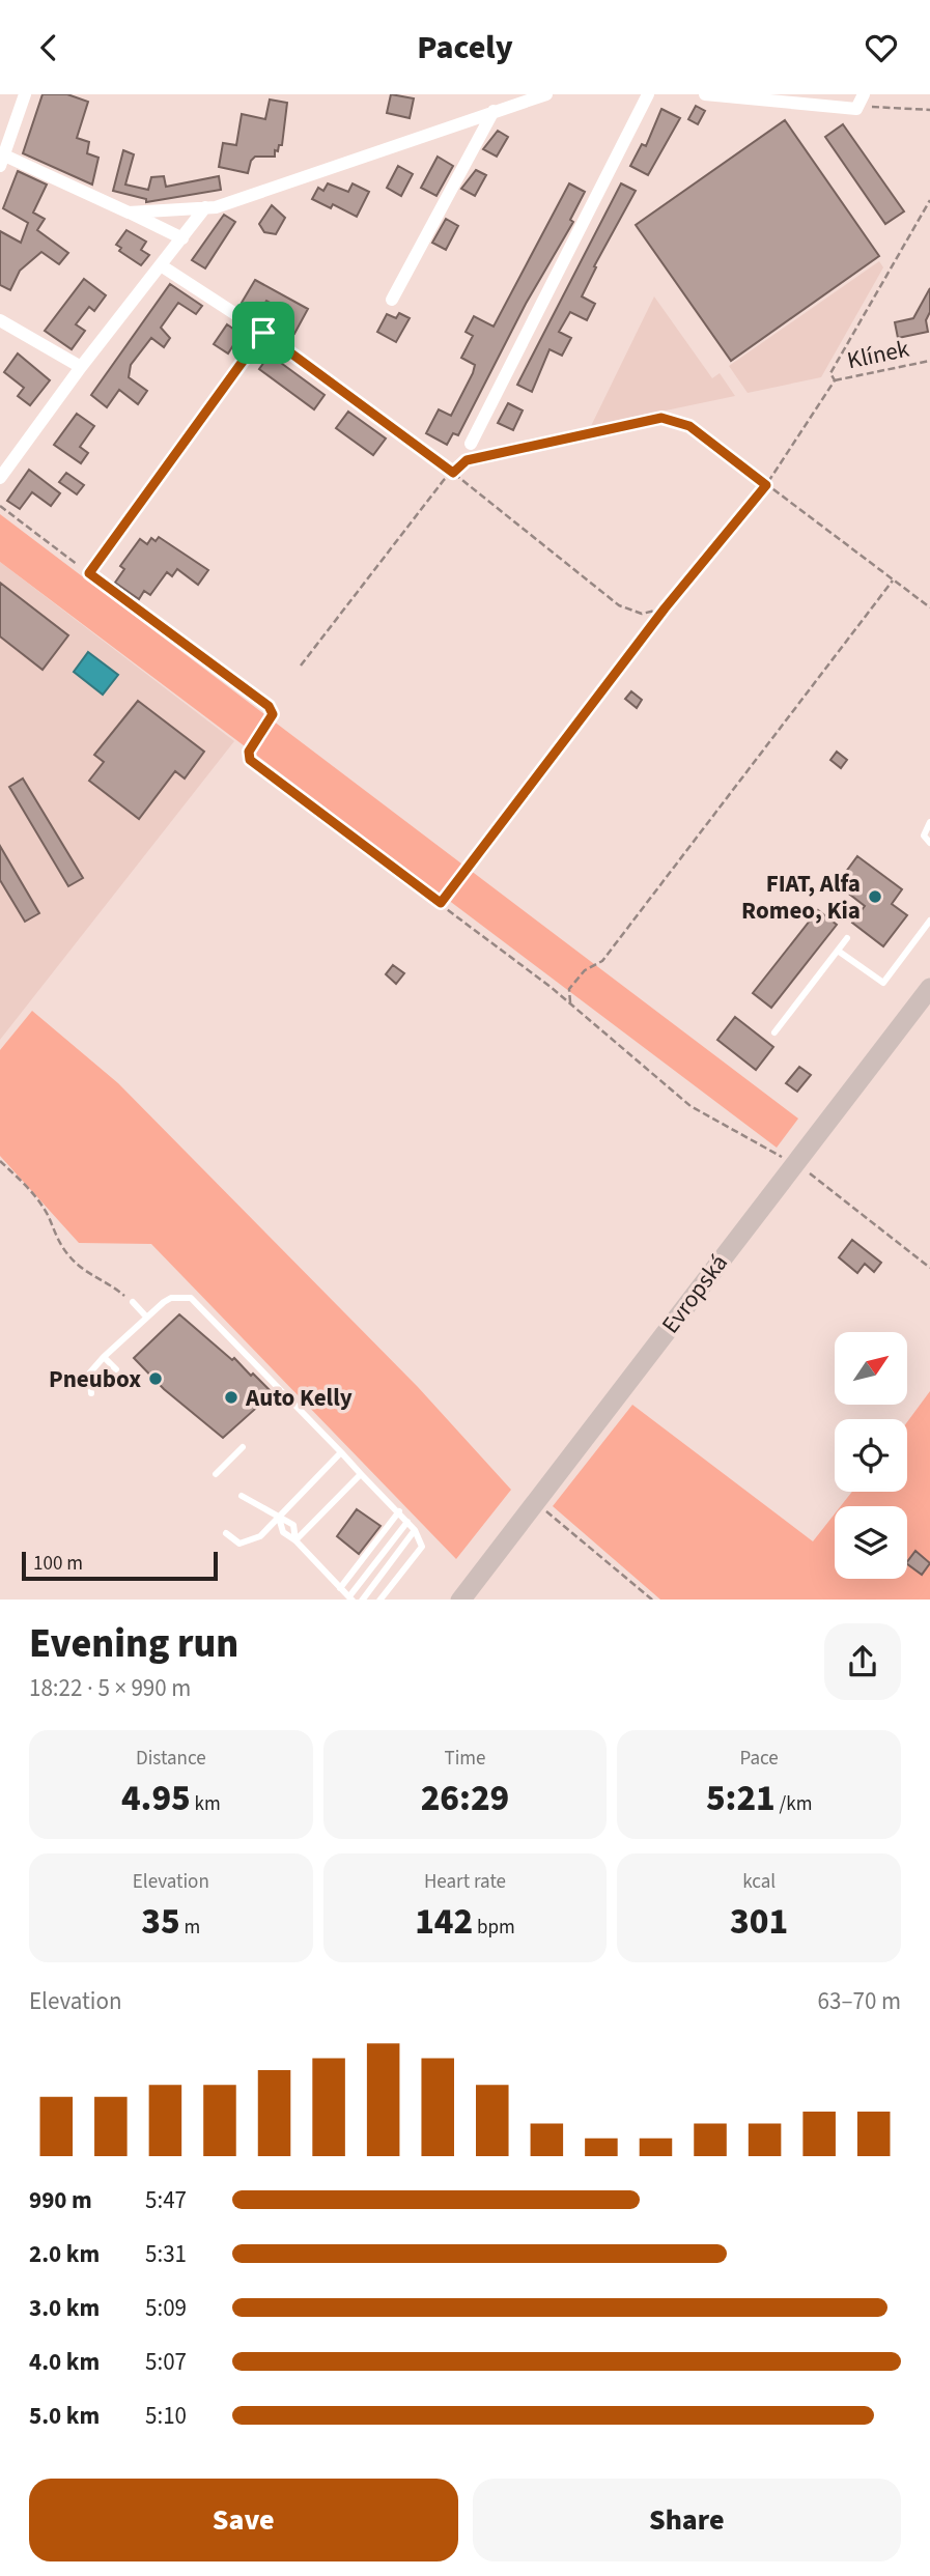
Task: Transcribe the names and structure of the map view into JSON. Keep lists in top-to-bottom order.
{
  "streets": {
    "main road": ["Evropská"],
    "path": ["Klínek"]
  },
  "places": ["FIAT, Alfa Romeo, Kia", "Pneubox", "Auto Kelly"],
  "scale_bar": "100 m",
  "north": "top right",
  "page": {
    "header": "Pacely",
    "scale": "100 m",
    "heading": ["Evening run", "18:22 · 5 × 990 m"],
    "stats": [
      ["Distance", "4.95 km"],
      ["Time", "26:29"],
      ["Pace", "5:21 /km"],
      ["Elevation", "35 m"],
      ["Heart rate", "142 bpm"],
      ["kcal", "301"]
    ],
    "chart": ["Elevation", "63–70 m"],
    "list": [
      {
        "name": "990 m",
        "note": "5:47"
      },
      {
        "name": "2.0 km",
        "note": "5:31"
      },
      {
        "name": "3.0 km",
        "note": "5:09"
      },
      {
        "name": "4.0 km",
        "note": "5:07"
      },
      {
        "name": "5.0 km",
        "note": "5:10"
      }
    ],
    "buttons": ["Save", "Share"]
  }
}
